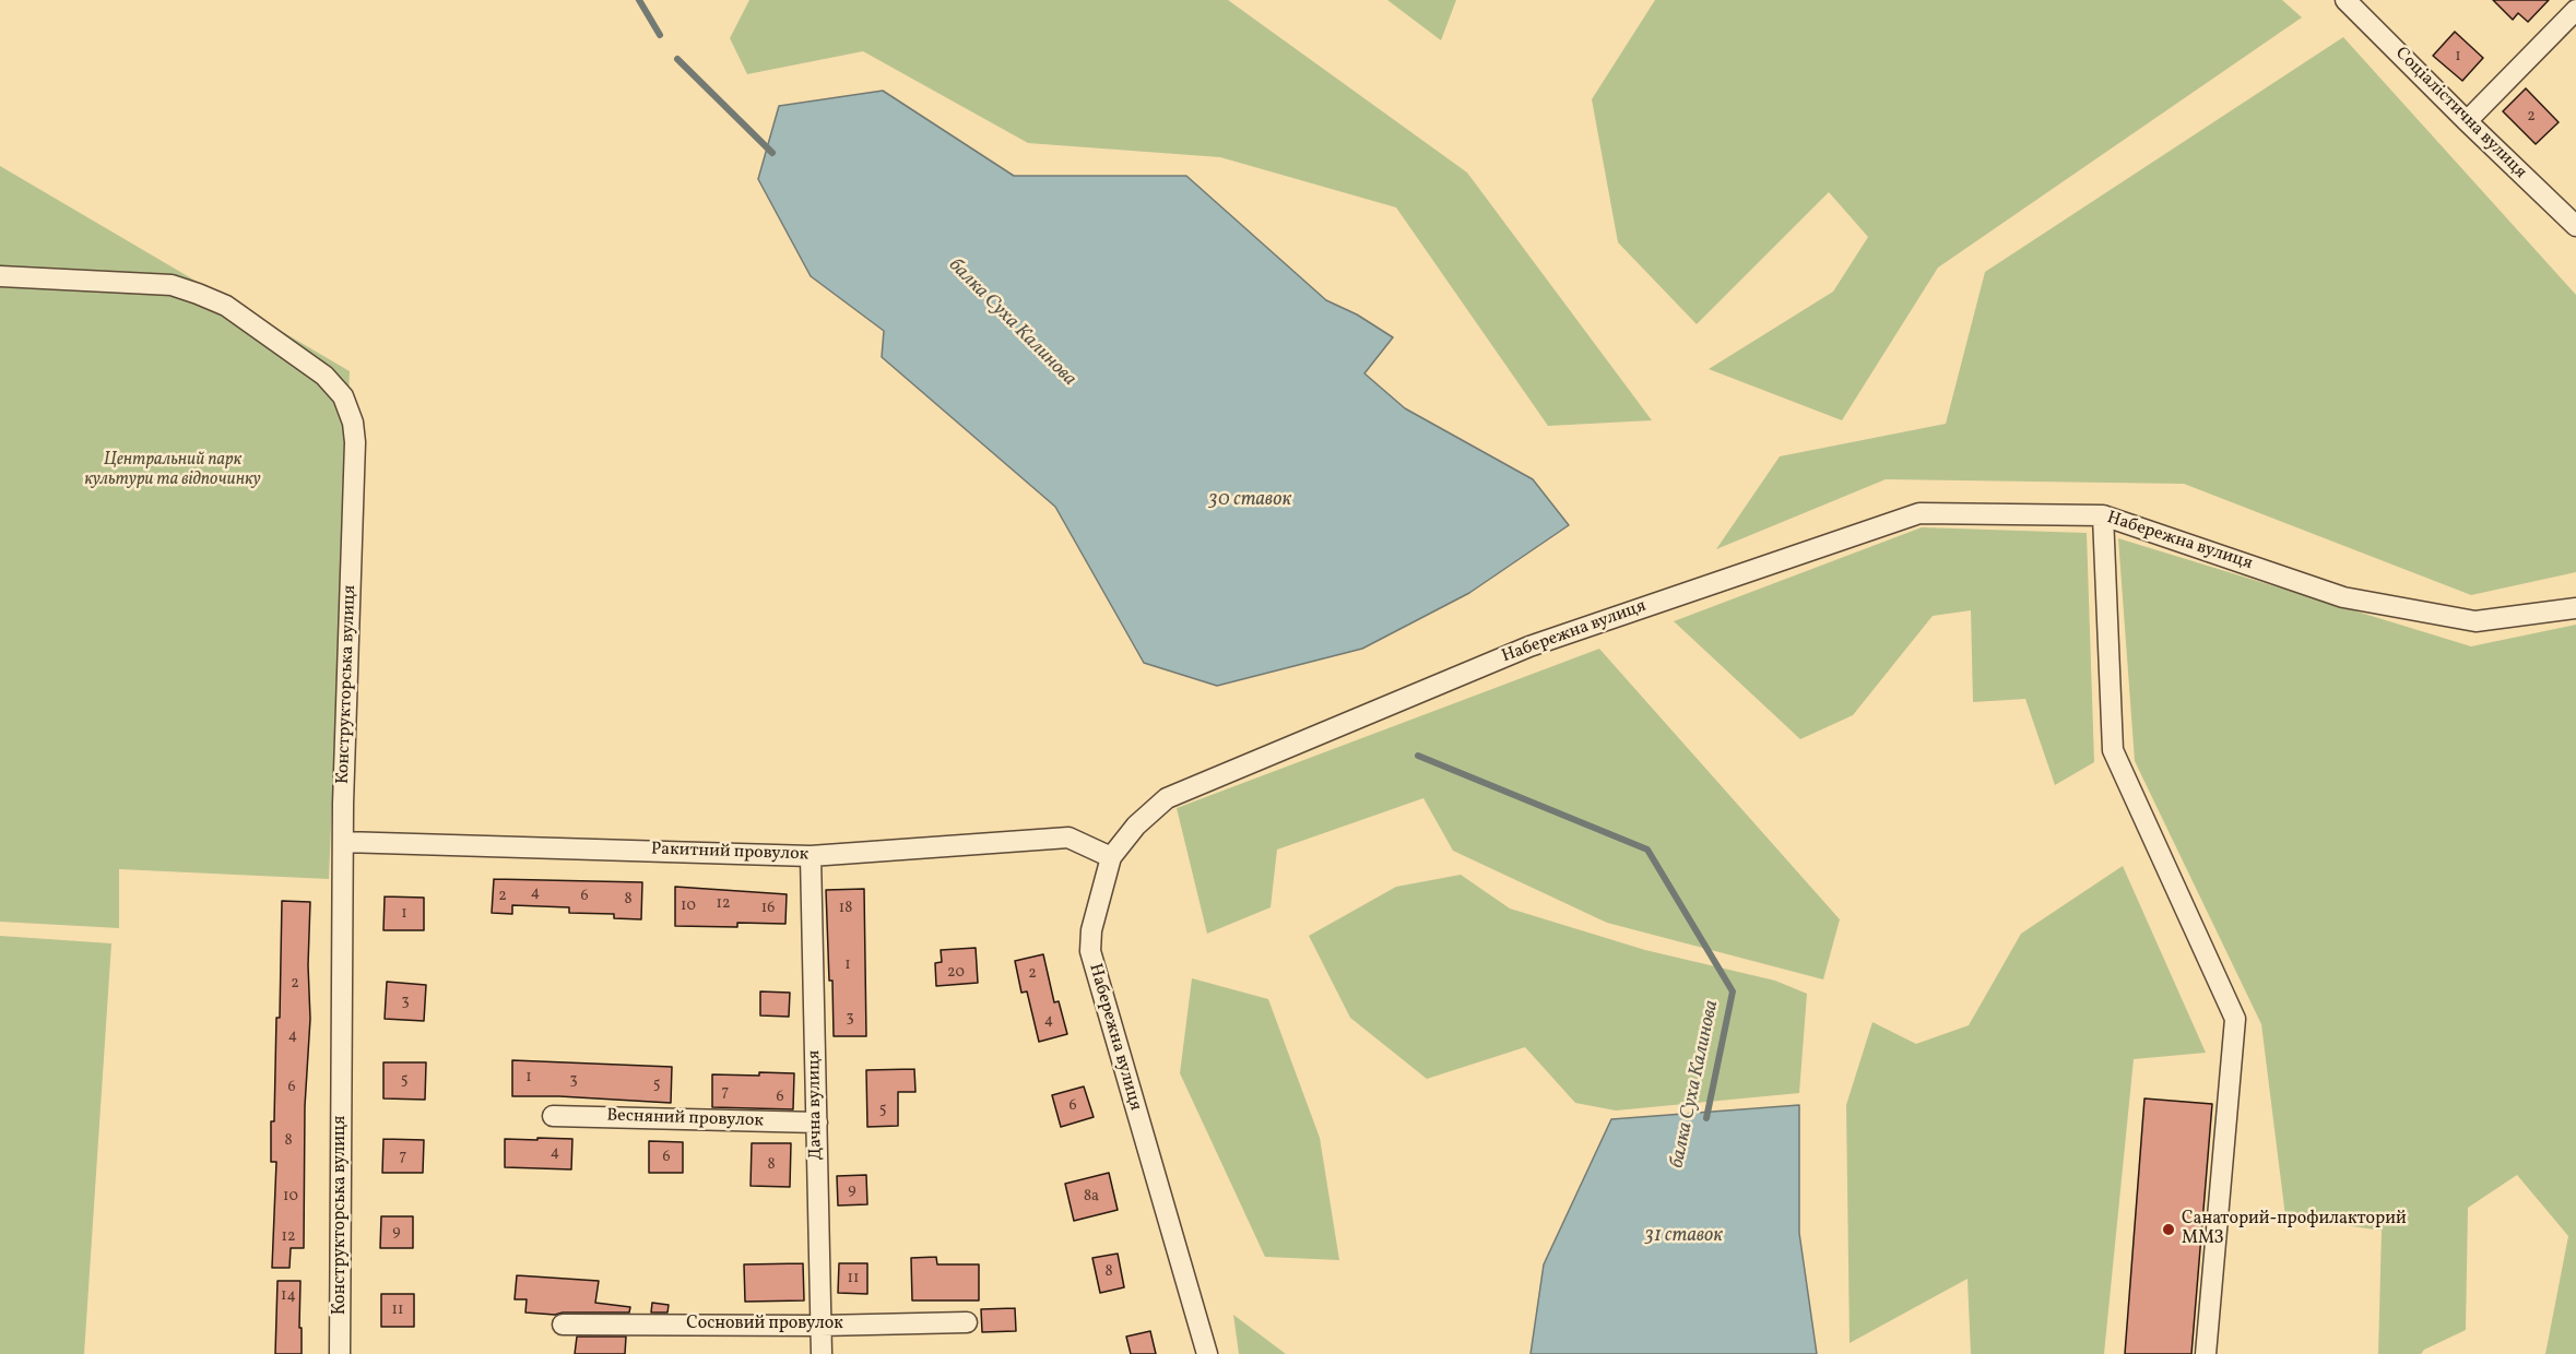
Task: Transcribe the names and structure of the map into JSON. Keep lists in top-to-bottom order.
{
  "streets": {
    "street": [
      "Соціалістична вулиця",
      "Набережна вулиця",
      "Конструкторська вулиця",
      "Ракитний провулок",
      "Дачна вулиця",
      "Весняний провулок",
      "Сосновий провулок"
    ]
  },
  "crossings": [
    ["Набережна вулиця", "Ракитний провулок"],
    ["Конструкторська вулиця", "Ракитний провулок"],
    ["Ракитний провулок", "Дачна вулиця"],
    ["Дачна вулиця", "Весняний провулок"],
    ["Дачна вулиця", "Сосновий провулок"]
  ],
  "water": ["балка Суха Калинова", "30 ставок", "31 ставок"],
  "parks": ["Центральний парк культури та відпочинку"],
  "places": ["Санаторий-профилакторий ММЗ"],
  "house_numbers": [
    "1",
    "2",
    "4",
    "2",
    "6",
    "8",
    "12",
    "10",
    "16",
    "18",
    "1",
    "1",
    "20",
    "2",
    "2",
    "3",
    "3",
    "4",
    "4",
    "1",
    "5",
    "3",
    "5",
    "6",
    "7",
    "6",
    "6",
    "5",
    "8",
    "4",
    "7",
    "6",
    "8",
    "9",
    "10",
    "8а",
    "9",
    "12",
    "8",
    "11",
    "14",
    "11"
  ]
}
